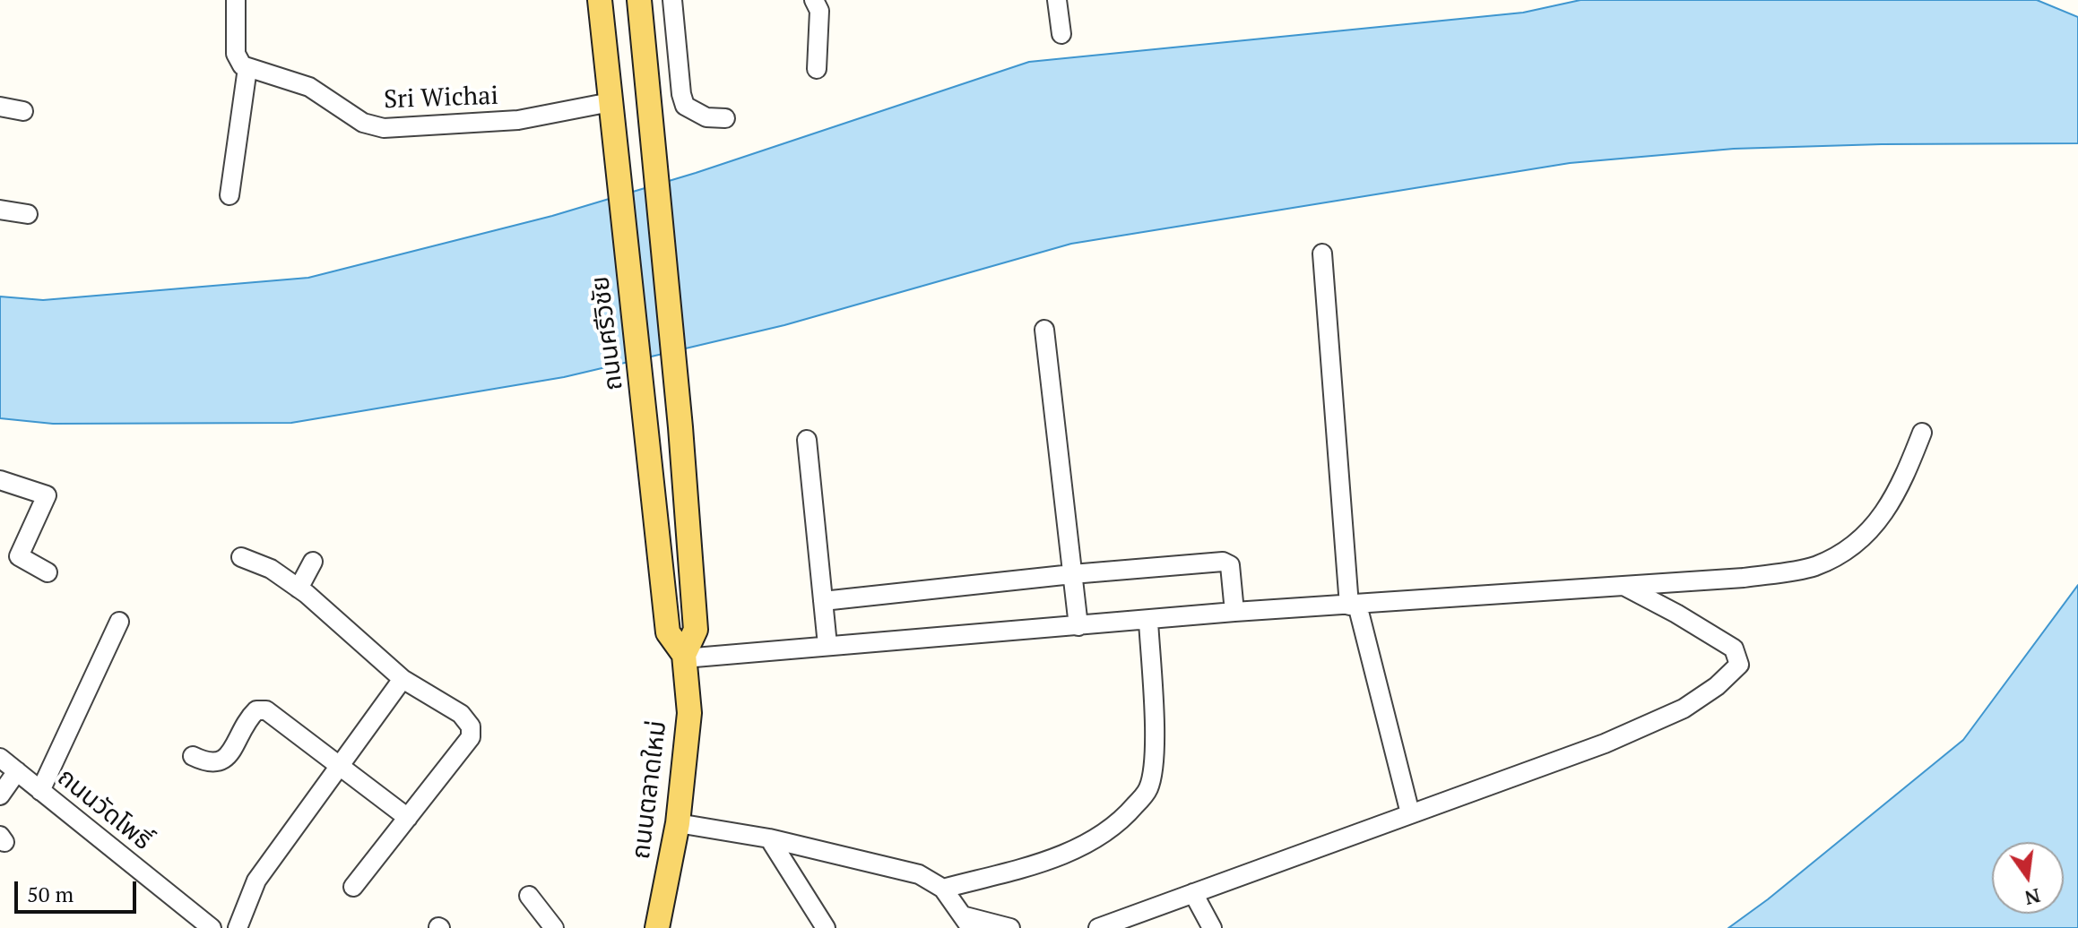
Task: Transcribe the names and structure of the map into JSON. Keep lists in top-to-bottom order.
{
  "streets": {
    "main road": ["ถนนศรีวิชัย", "ถนนตลาดใหม่"],
    "street": ["Sri Wichai", "ถนนวัดโพธิ์"]
  },
  "crossings": [
    ["Sri Wichai", "ถนนศรีวิชัย"],
    ["ถนนศรีวิชัย", "ถนนตลาดใหม่"]
  ],
  "scale_bar": "50 m",
  "north": "bottom"
}
